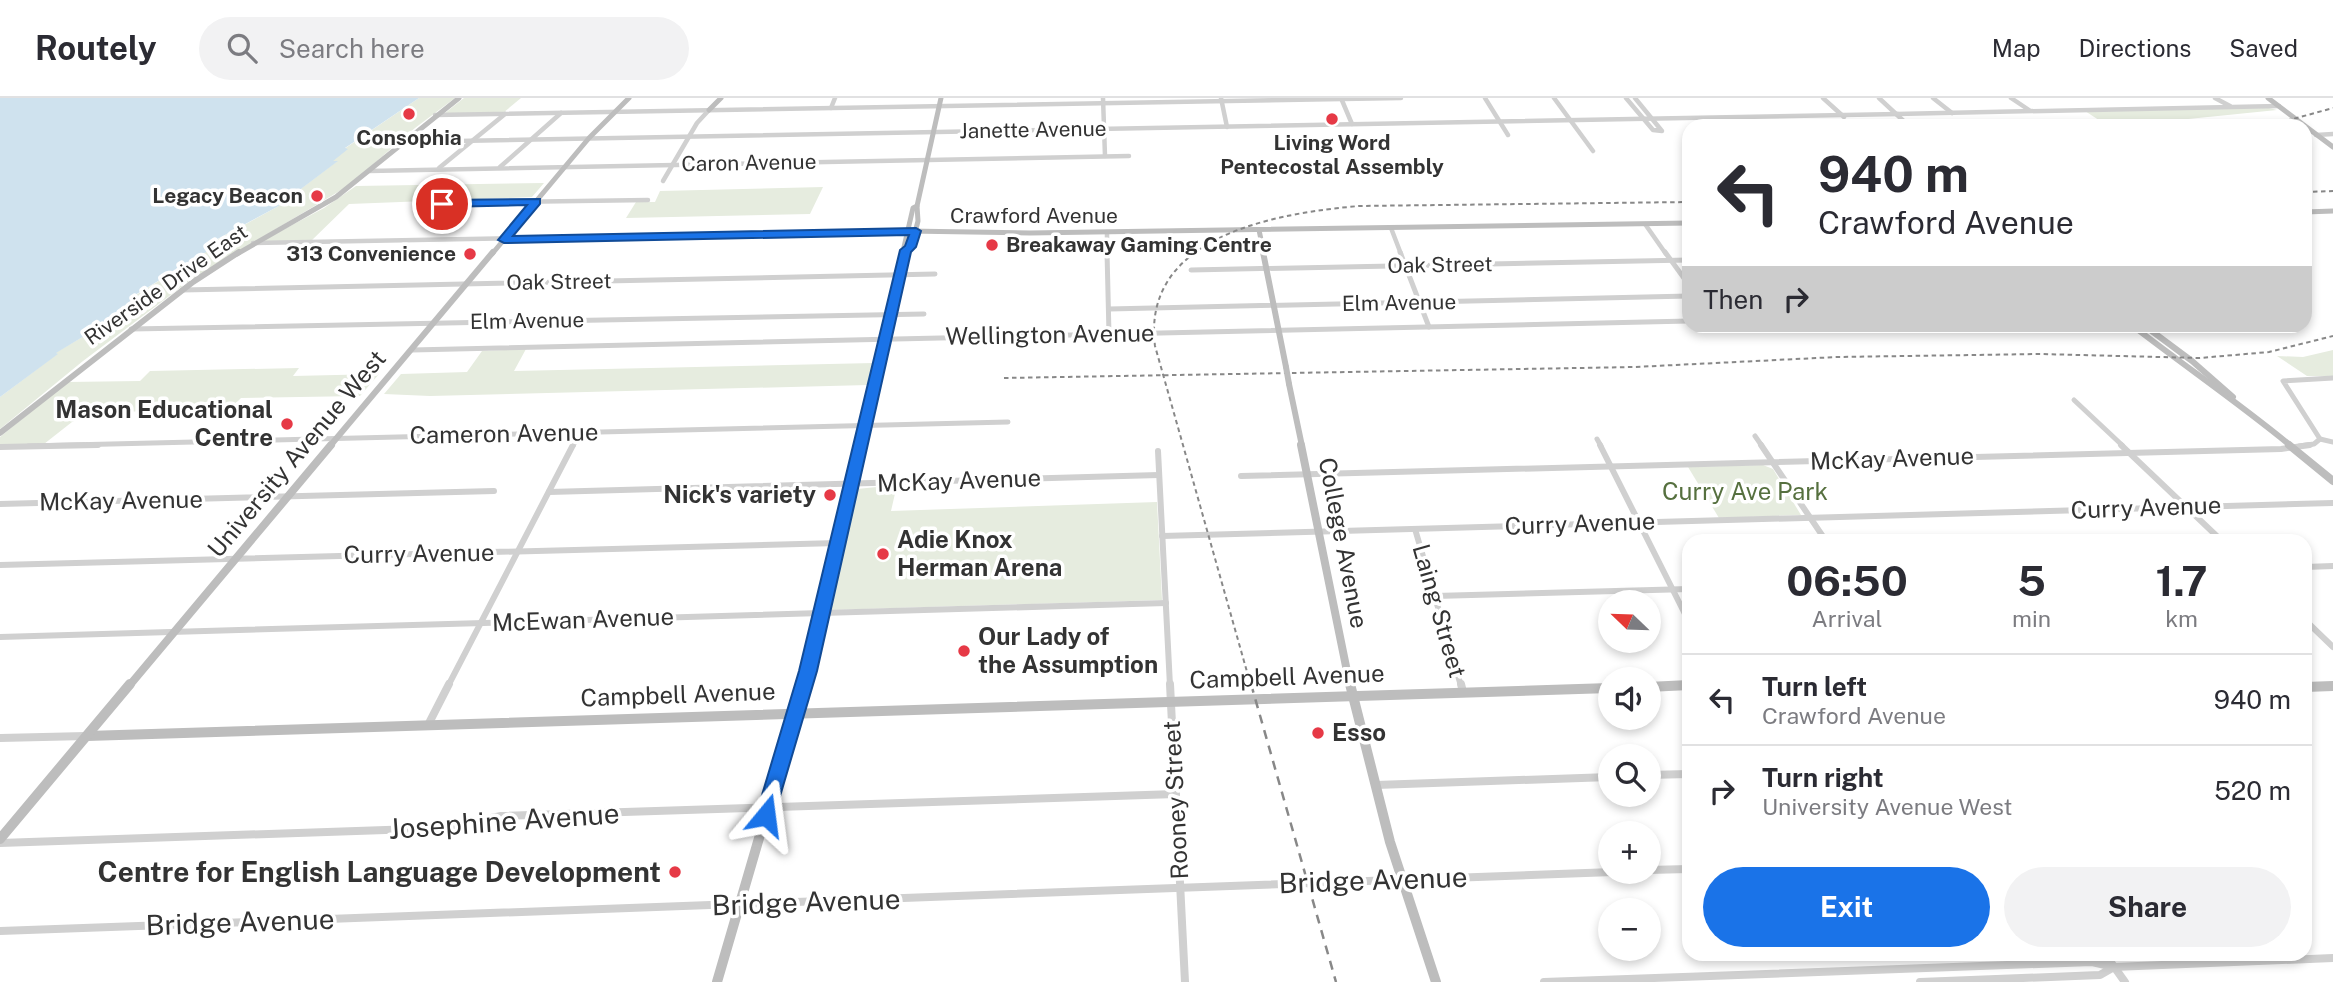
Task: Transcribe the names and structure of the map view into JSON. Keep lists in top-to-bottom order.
{
  "streets": {
    "main road": [
      "Crawford Avenue",
      "Riverside Drive East",
      "University Avenue West",
      "College Avenue",
      "Campbell Avenue"
    ],
    "street": [
      "Janette Avenue",
      "Caron Avenue",
      "Oak Street",
      "Elm Avenue",
      "Wellington Avenue",
      "Cameron Avenue",
      "McKay Avenue",
      "Curry Avenue",
      "Laing Street",
      "McEwan Avenue",
      "Rooney Street",
      "Josephine Avenue",
      "Bridge Avenue"
    ]
  },
  "crossings": [
    ["Janette Avenue", "Riverside Drive East"],
    ["Janette Avenue", "University Avenue West"],
    ["Caron Avenue", "Riverside Drive East"],
    ["Caron Avenue", "University Avenue West"],
    ["Crawford Avenue", "Riverside Drive East"],
    ["Crawford Avenue", "University Avenue West"],
    ["Crawford Avenue", "College Avenue"],
    ["Oak Street", "Riverside Drive East"],
    ["Oak Street", "University Avenue West"],
    ["Oak Street", "College Avenue"],
    ["Riverside Drive East", "Elm Avenue"],
    ["Elm Avenue", "University Avenue West"],
    ["Elm Avenue", "College Avenue"],
    ["Wellington Avenue", "University Avenue West"],
    ["Wellington Avenue", "College Avenue"],
    ["Cameron Avenue", "University Avenue West"],
    ["University Avenue West", "McKay Avenue"],
    ["University Avenue West", "Curry Avenue"],
    ["University Avenue West", "McEwan Avenue"],
    ["University Avenue West", "Campbell Avenue"],
    ["University Avenue West", "Josephine Avenue"],
    ["McKay Avenue", "College Avenue"],
    ["McKay Avenue", "Rooney Street"],
    ["Curry Avenue", "College Avenue"],
    ["Curry Avenue", "Laing Street"],
    ["Curry Avenue", "Rooney Street"],
    ["College Avenue", "Campbell Avenue"],
    ["College Avenue", "Bridge Avenue"],
    ["Laing Street", "Campbell Avenue"],
    ["McEwan Avenue", "Rooney Street"],
    ["Campbell Avenue", "Rooney Street"],
    ["Rooney Street", "Josephine Avenue"],
    ["Rooney Street", "Bridge Avenue"]
  ],
  "parks": ["Curry Ave Park"],
  "places": [
    "Consophia",
    "Living Word Pentecostal Assembly",
    "Legacy Beacon",
    "Breakaway Gaming Centre",
    "313 Convenience",
    "Mason Educational Centre",
    "Nick's variety",
    "Adie Knox Herman Arena",
    "Our Lady of the Assumption",
    "Esso",
    "Centre for English Language Development"
  ],
  "north": "top left",
  "page": {
    "header": "Routely",
    "search": "Search here",
    "nav": ["Map", "Directions", "Saved"],
    "turn": ["940 m", "Crawford Avenue"],
    "then": "Then",
    "eta": [
      "06:50",
      "Arrival",
      "5",
      "min",
      "1.7",
      "km"
    ],
    "map_buttons": ["+", "−"],
    "list": [
      {
        "name": "Turn left",
        "note": "Crawford Avenue",
        "value": "940 m"
      },
      {
        "name": "Turn right",
        "note": "University Avenue West",
        "value": "520 m"
      }
    ],
    "buttons": ["Exit", "Share"]
  }
}
